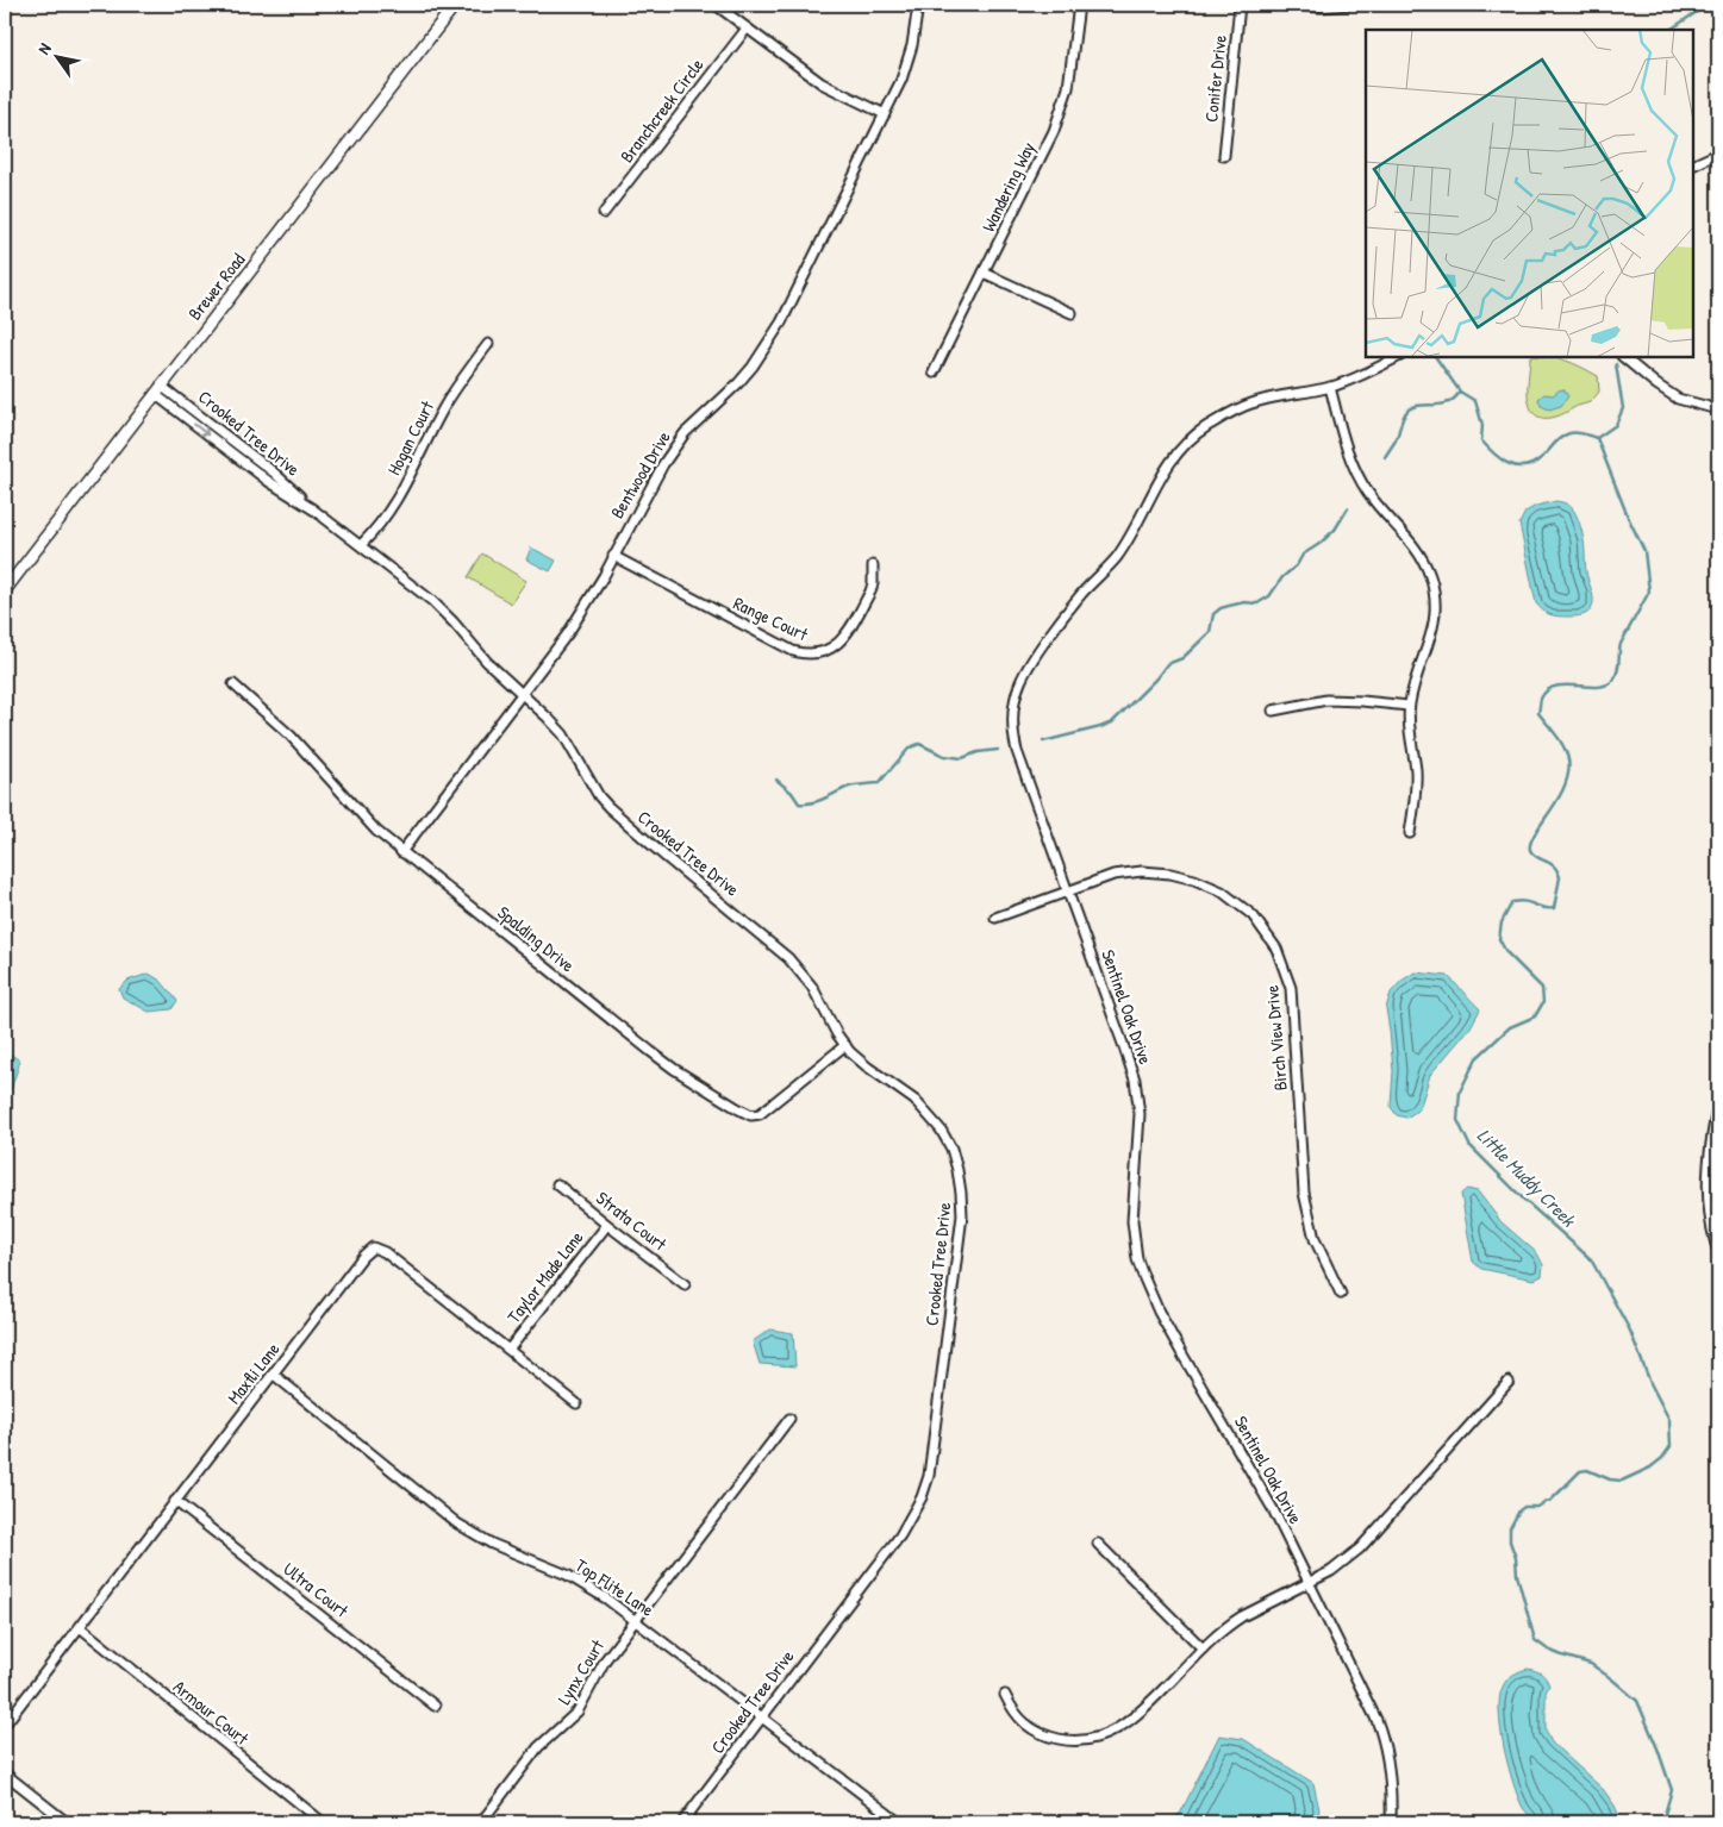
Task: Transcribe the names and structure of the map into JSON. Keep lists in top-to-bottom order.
{
  "streets": {
    "street": [
      "Conifer Drive",
      "Branchcreek Circle",
      "Wandering Way",
      "Brewer Road",
      "Crooked Tree Drive",
      "Hogan Court",
      "Bentwood Drive",
      "Range Court",
      "Spalding Drive",
      "Sentinel Oak Drive",
      "Birch View Drive",
      "Strata Court",
      "Taylor Made Lane",
      "Maxfli Lane",
      "Top Flite Lane",
      "Ultra Court",
      "Lynx Court",
      "Armour Court"
    ]
  },
  "crossings": [
    ["Brewer Road", "Crooked Tree Drive"],
    ["Crooked Tree Drive", "Hogan Court"],
    ["Crooked Tree Drive", "Bentwood Drive"],
    ["Crooked Tree Drive", "Spalding Drive"],
    ["Crooked Tree Drive", "Top Flite Lane"],
    ["Bentwood Drive", "Range Court"],
    ["Bentwood Drive", "Spalding Drive"],
    ["Sentinel Oak Drive", "Birch View Drive"],
    ["Strata Court", "Taylor Made Lane"],
    ["Taylor Made Lane", "Maxfli Lane"],
    ["Maxfli Lane", "Top Flite Lane"],
    ["Maxfli Lane", "Ultra Court"],
    ["Maxfli Lane", "Armour Court"],
    ["Top Flite Lane", "Lynx Court"]
  ],
  "water": ["Little Muddy Creek"],
  "north": "top left"
}
